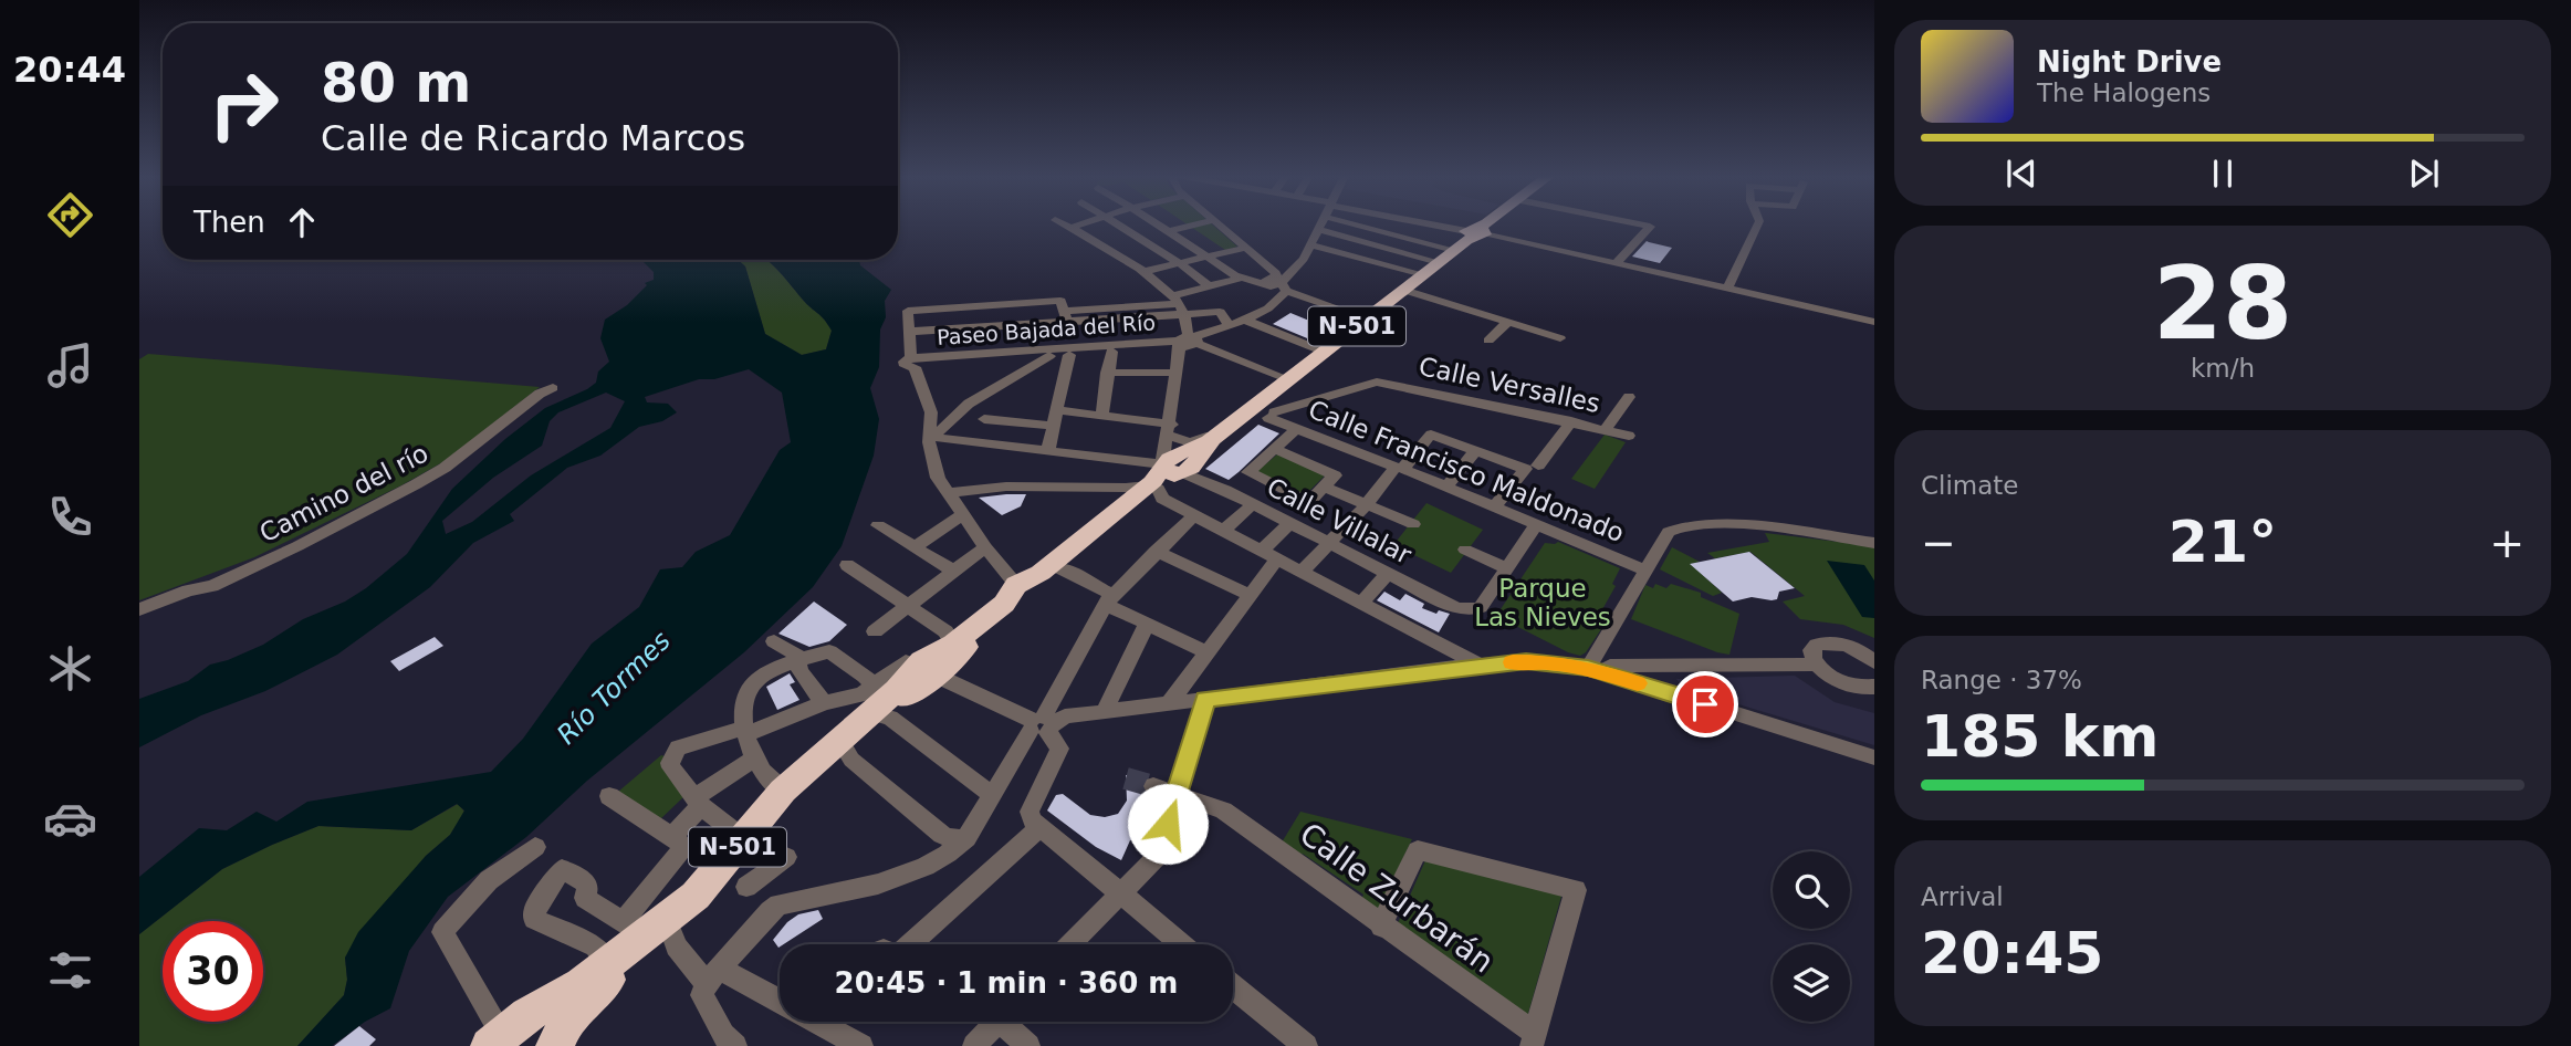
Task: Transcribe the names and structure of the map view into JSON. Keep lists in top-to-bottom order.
{
  "streets": {
    "highway": ["N-501"],
    "street": [
      "Paseo Bajada del Río",
      "Calle Versalles",
      "Calle Francisco Maldonado",
      "Camino del río",
      "Calle Villalar",
      "Calle Zurbarán"
    ]
  },
  "crossings": [
    ["N-501", "Calle Versalles"],
    ["N-501", "Calle Francisco Maldonado"],
    ["N-501", "Calle Villalar"],
    ["Calle Versalles", "Calle Francisco Maldonado"],
    ["Calle Versalles", "Calle Villalar"],
    ["Calle Francisco Maldonado", "Calle Villalar"]
  ],
  "water": ["Río Tormes"],
  "parks": ["Parque Las Nieves"],
  "page": {
    "tabs": "20:44",
    "turn": ["80 m", "Calle de Ricardo Marcos"],
    "song": ["Night Drive", "The Halogens"],
    "then": "Then",
    "tile": [
      ["28", "km/h"],
      "Climate",
      ["Range · 37%", "185 km"],
      ["Arrival", "20:45"]
    ],
    "heat": ["−", "21°", "+"],
    "limit": "30",
    "trip": "20:45 · 1 min · 360 m"
  }
}
